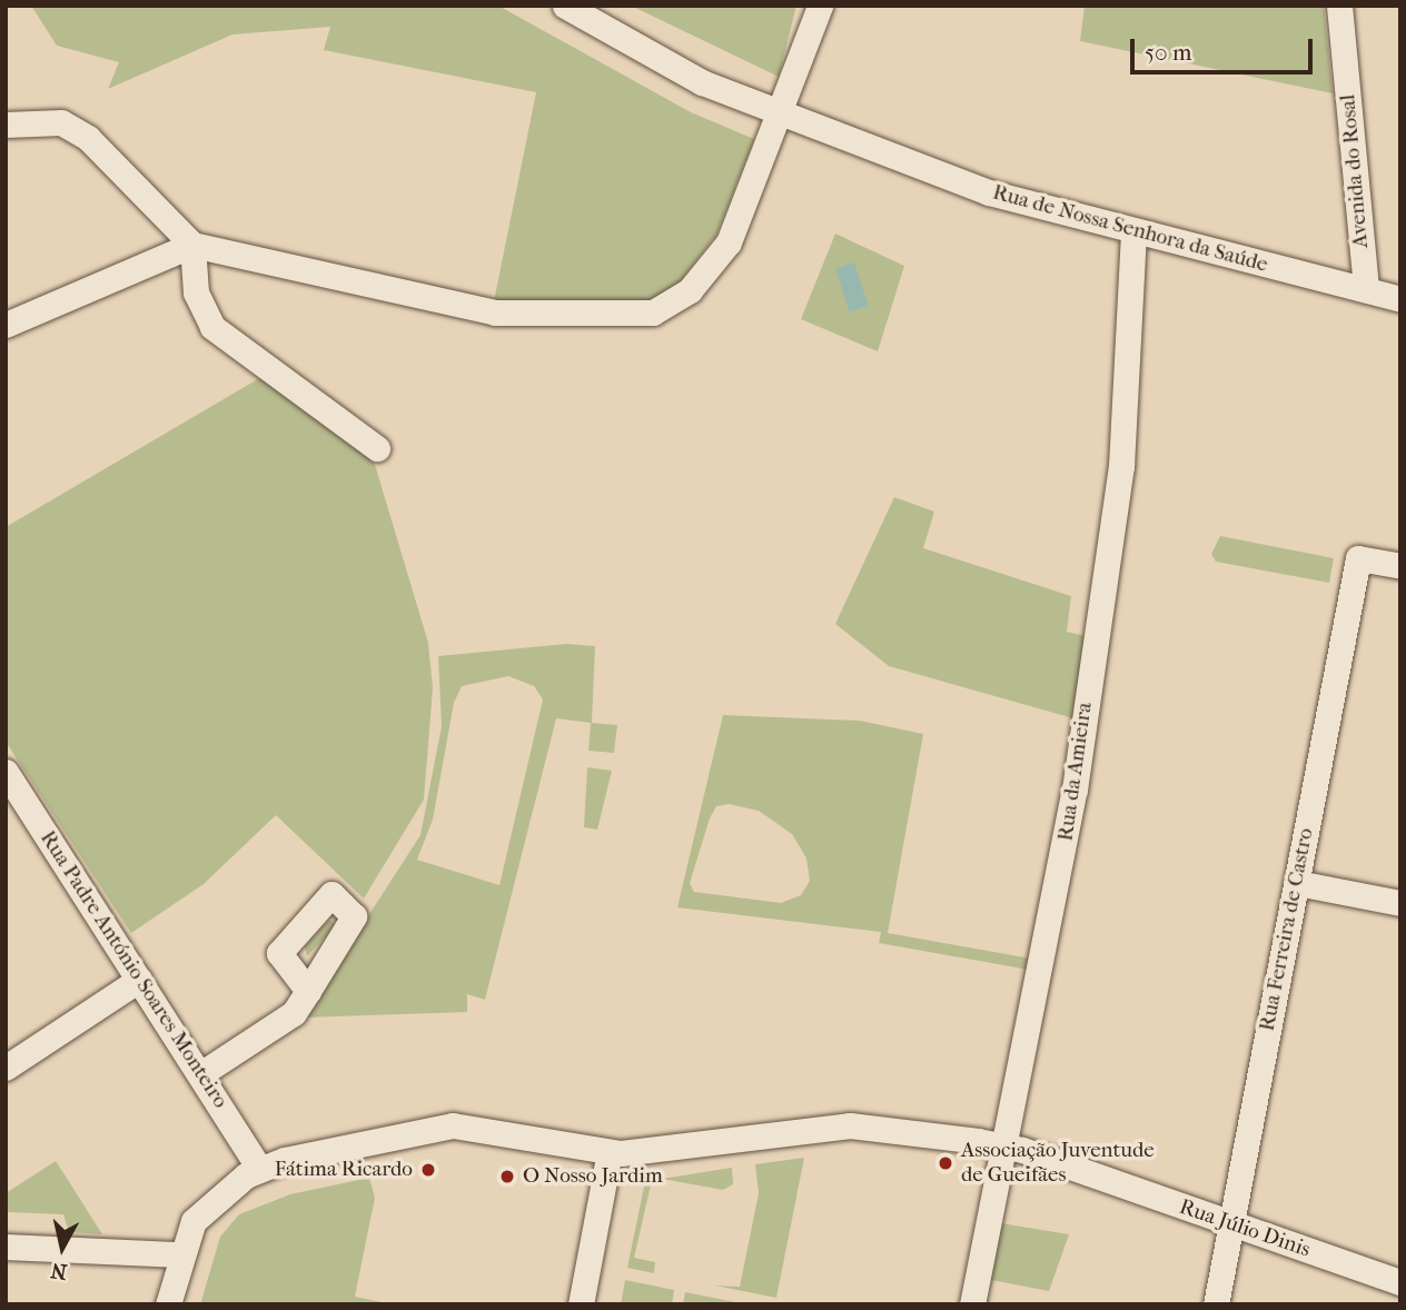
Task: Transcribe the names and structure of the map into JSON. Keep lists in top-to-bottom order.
{
  "streets": {
    "street": [
      "Avenida do Rosal",
      "Rua de Nossa Senhora da Saúde",
      "Rua da Amieira",
      "Rua Ferreira de Castro",
      "Rua Padre António Soares Monteiro",
      "Rua Júlio Dinis"
    ]
  },
  "crossings": [
    ["Avenida do Rosal", "Rua de Nossa Senhora da Saúde"],
    ["Rua de Nossa Senhora da Saúde", "Rua da Amieira"],
    ["Rua da Amieira", "Rua Júlio Dinis"],
    ["Rua Ferreira de Castro", "Rua Júlio Dinis"],
    ["Rua Padre António Soares Monteiro", "Rua Júlio Dinis"]
  ],
  "places": ["Associação Juventude de Gueifães", "Fátima Ricardo", "O Nosso Jardim"],
  "scale_bar": "50 m",
  "north": "bottom"
}
